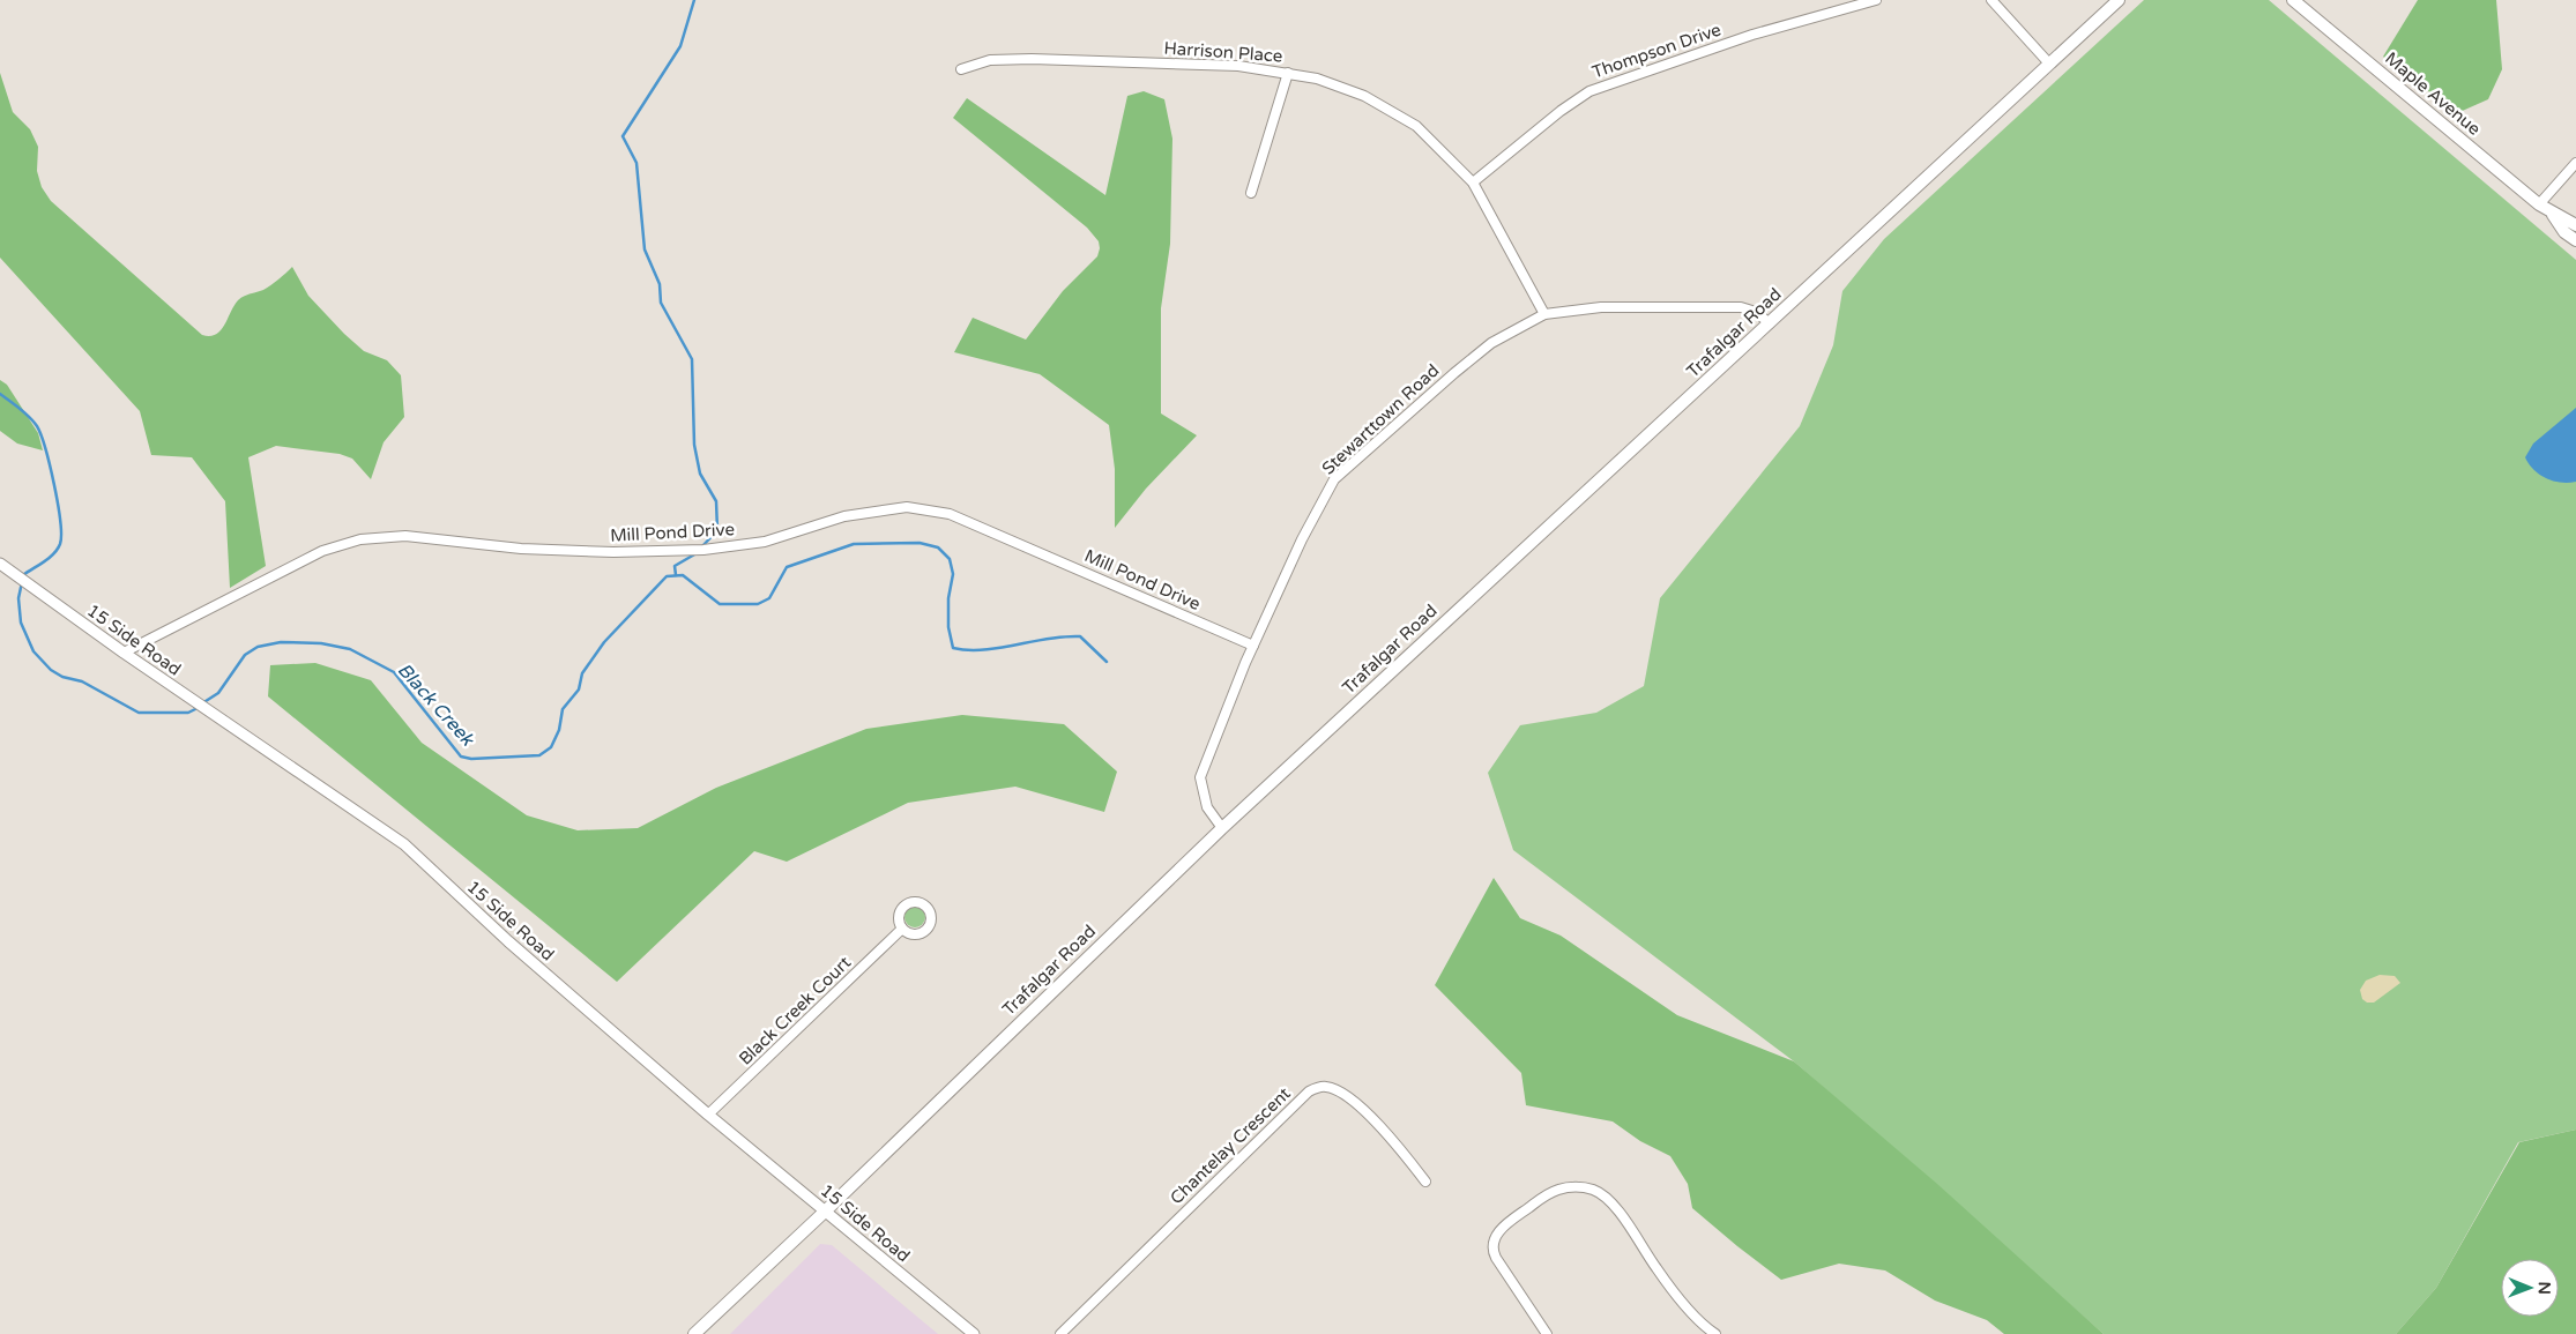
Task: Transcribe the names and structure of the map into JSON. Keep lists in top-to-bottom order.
{
  "streets": {
    "main road": ["Maple Avenue", "Trafalgar Road"],
    "street": [
      "Thompson Drive",
      "Harrison Place",
      "Stewarttown Road",
      "Mill Pond Drive",
      "15 Side Road",
      "Black Creek Court",
      "Chantelay Crescent"
    ]
  },
  "crossings": [
    ["Thompson Drive", "Harrison Place"],
    ["Harrison Place", "Stewarttown Road"],
    ["Trafalgar Road", "Stewarttown Road"],
    ["Trafalgar Road", "15 Side Road"],
    ["Stewarttown Road", "Mill Pond Drive"],
    ["Mill Pond Drive", "15 Side Road"],
    ["15 Side Road", "Black Creek Court"]
  ],
  "water": ["Black Creek"],
  "north": "right"
}
